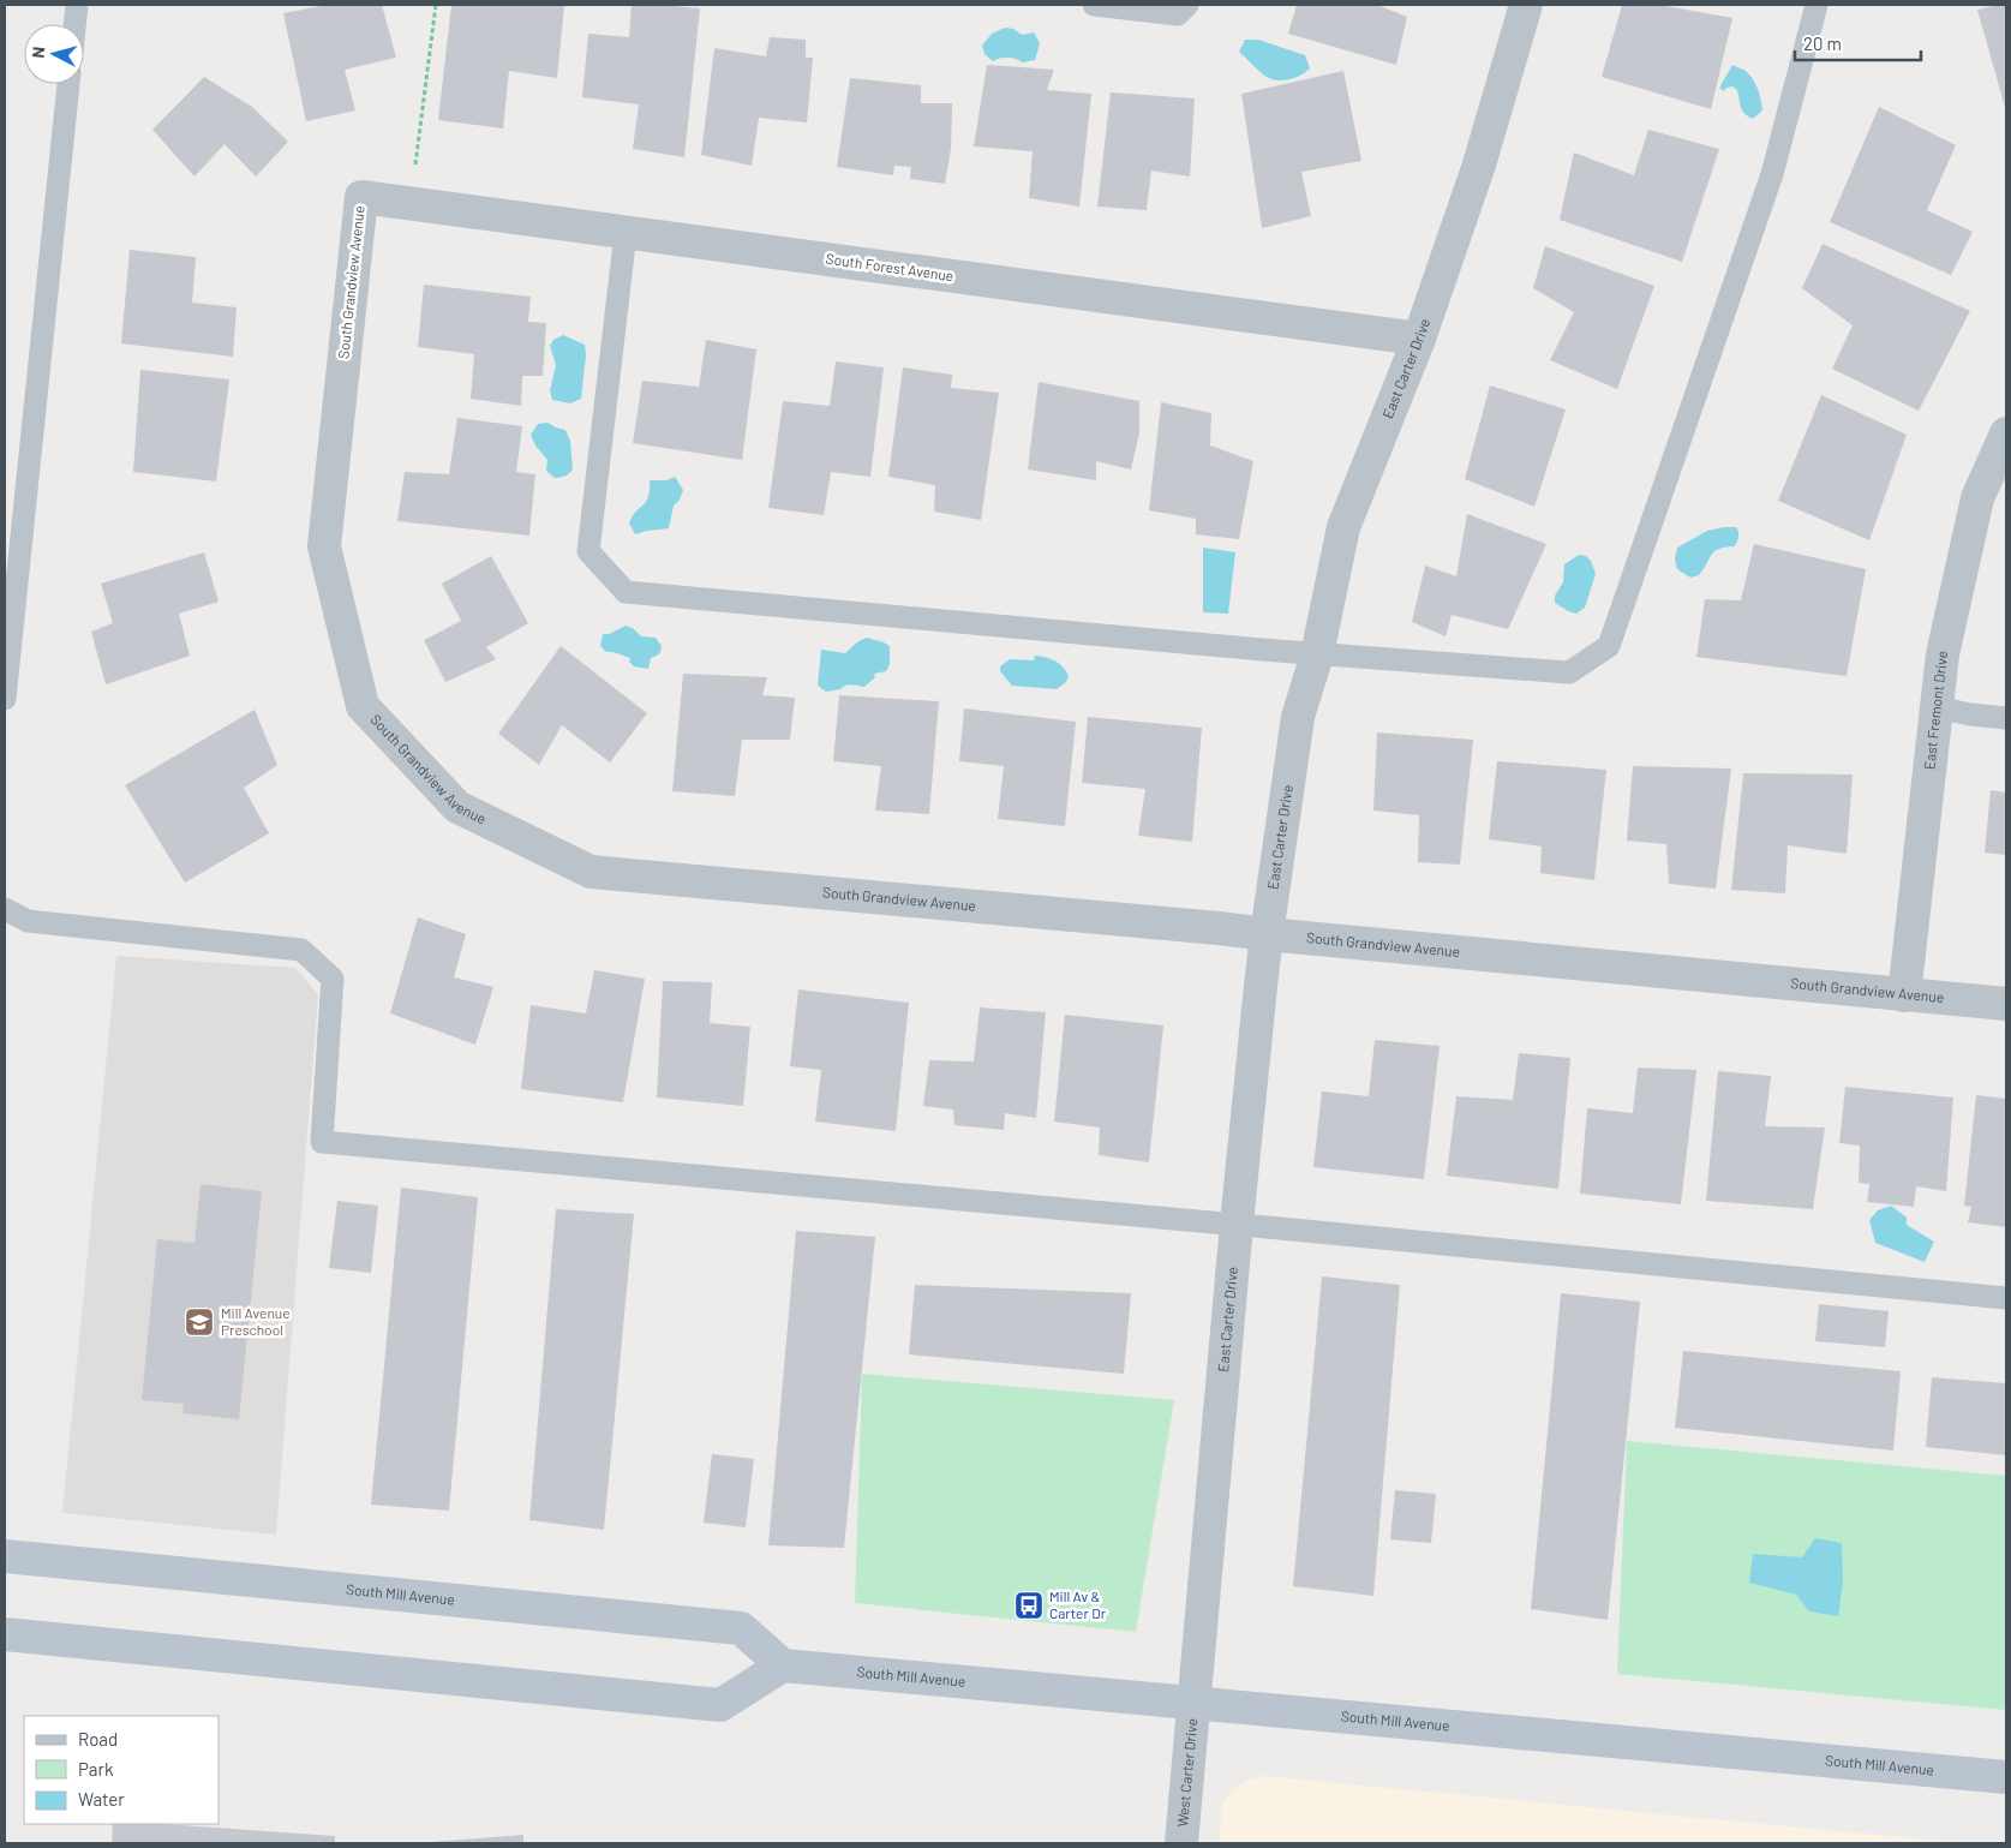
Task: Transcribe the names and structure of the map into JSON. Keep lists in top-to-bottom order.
{
  "streets": {
    "main road": ["South Mill Avenue"],
    "street": [
      "South Forest Avenue",
      "South Grandview Avenue",
      "East Carter Drive",
      "East Fremont Drive",
      "West Carter Drive"
    ]
  },
  "crossings": [
    ["South Forest Avenue", "South Grandview Avenue"],
    ["South Forest Avenue", "East Carter Drive"],
    ["South Grandview Avenue", "East Carter Drive"],
    ["South Grandview Avenue", "East Fremont Drive"],
    ["East Carter Drive", "South Mill Avenue"],
    ["East Carter Drive", "West Carter Drive"],
    ["South Mill Avenue", "West Carter Drive"]
  ],
  "places": {
    "school or university": ["Mill Avenue Preschool"],
    "bus stop": ["Mill Av & Carter Dr"]
  },
  "legend": ["Road", "Park", "Water"],
  "scale_bar": "20 m",
  "north": "left"
}
